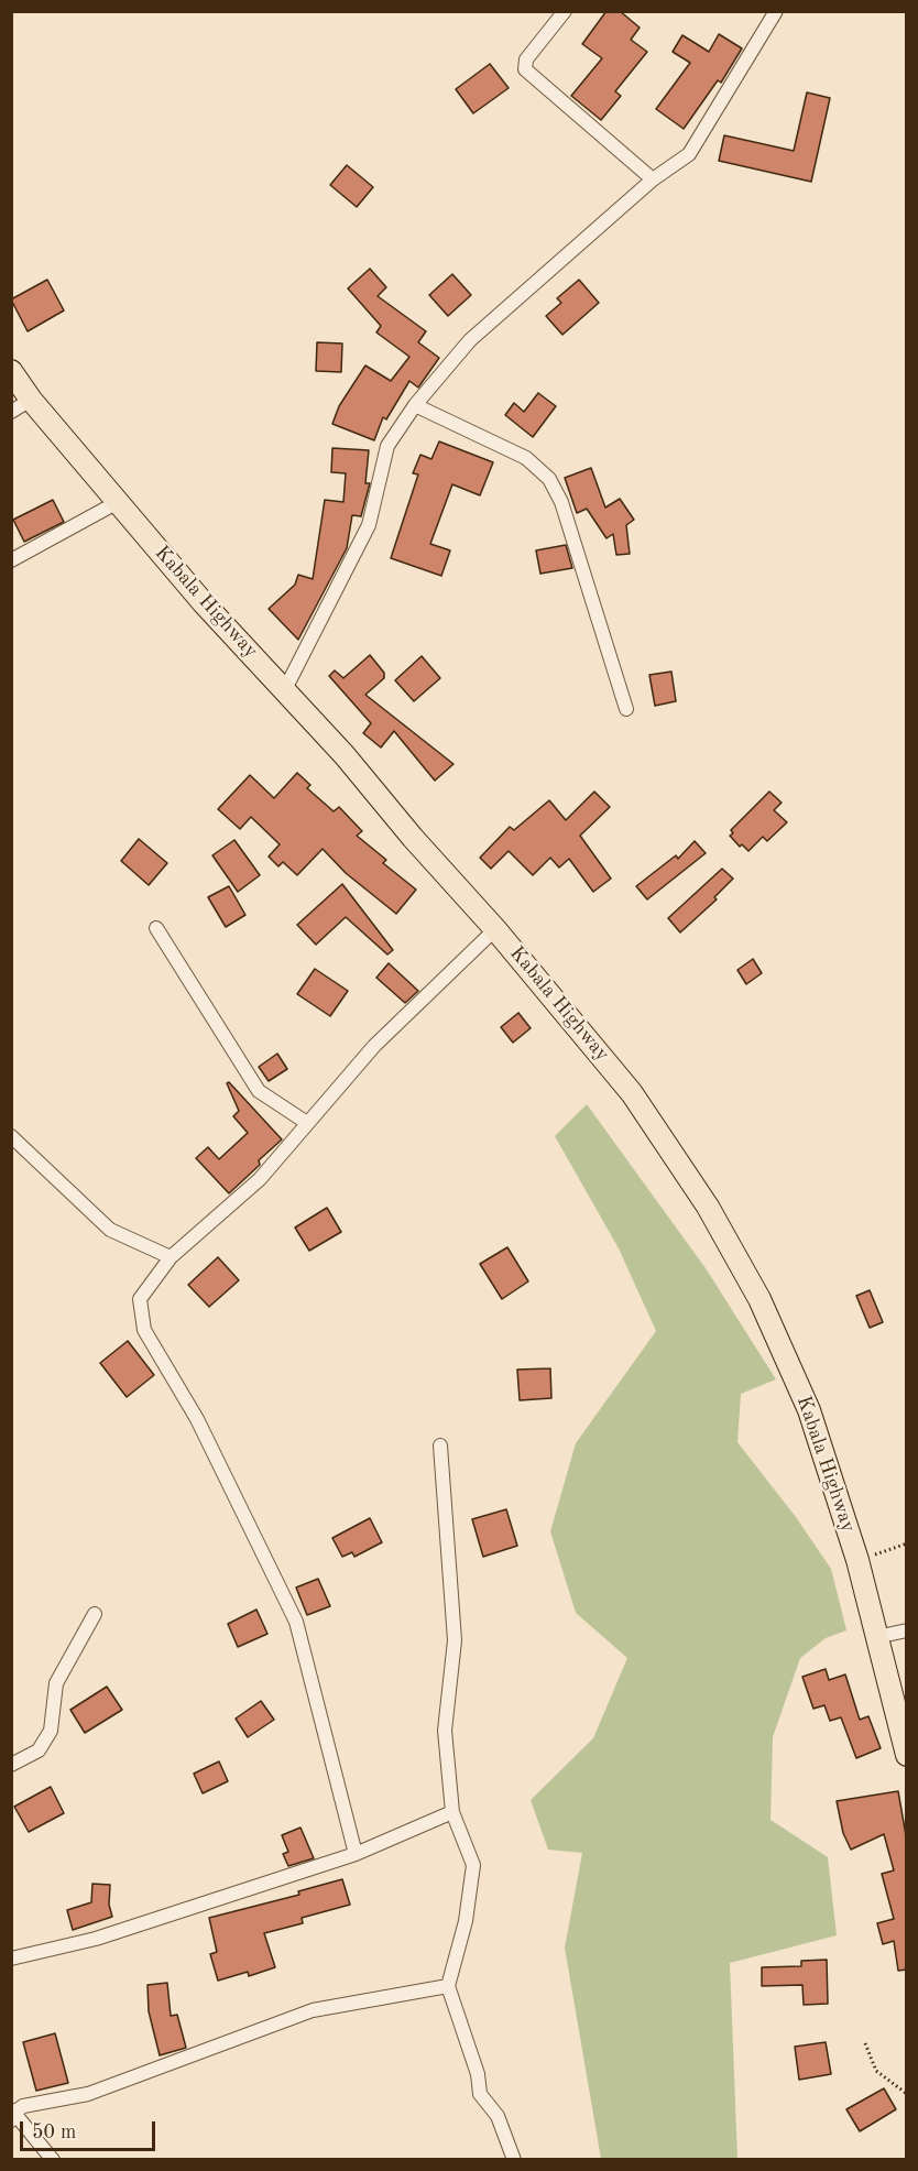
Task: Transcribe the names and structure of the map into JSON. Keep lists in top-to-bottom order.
{
  "streets": {
    "main road": ["Kabala Highway"]
  },
  "scale_bar": "50 m"
}
